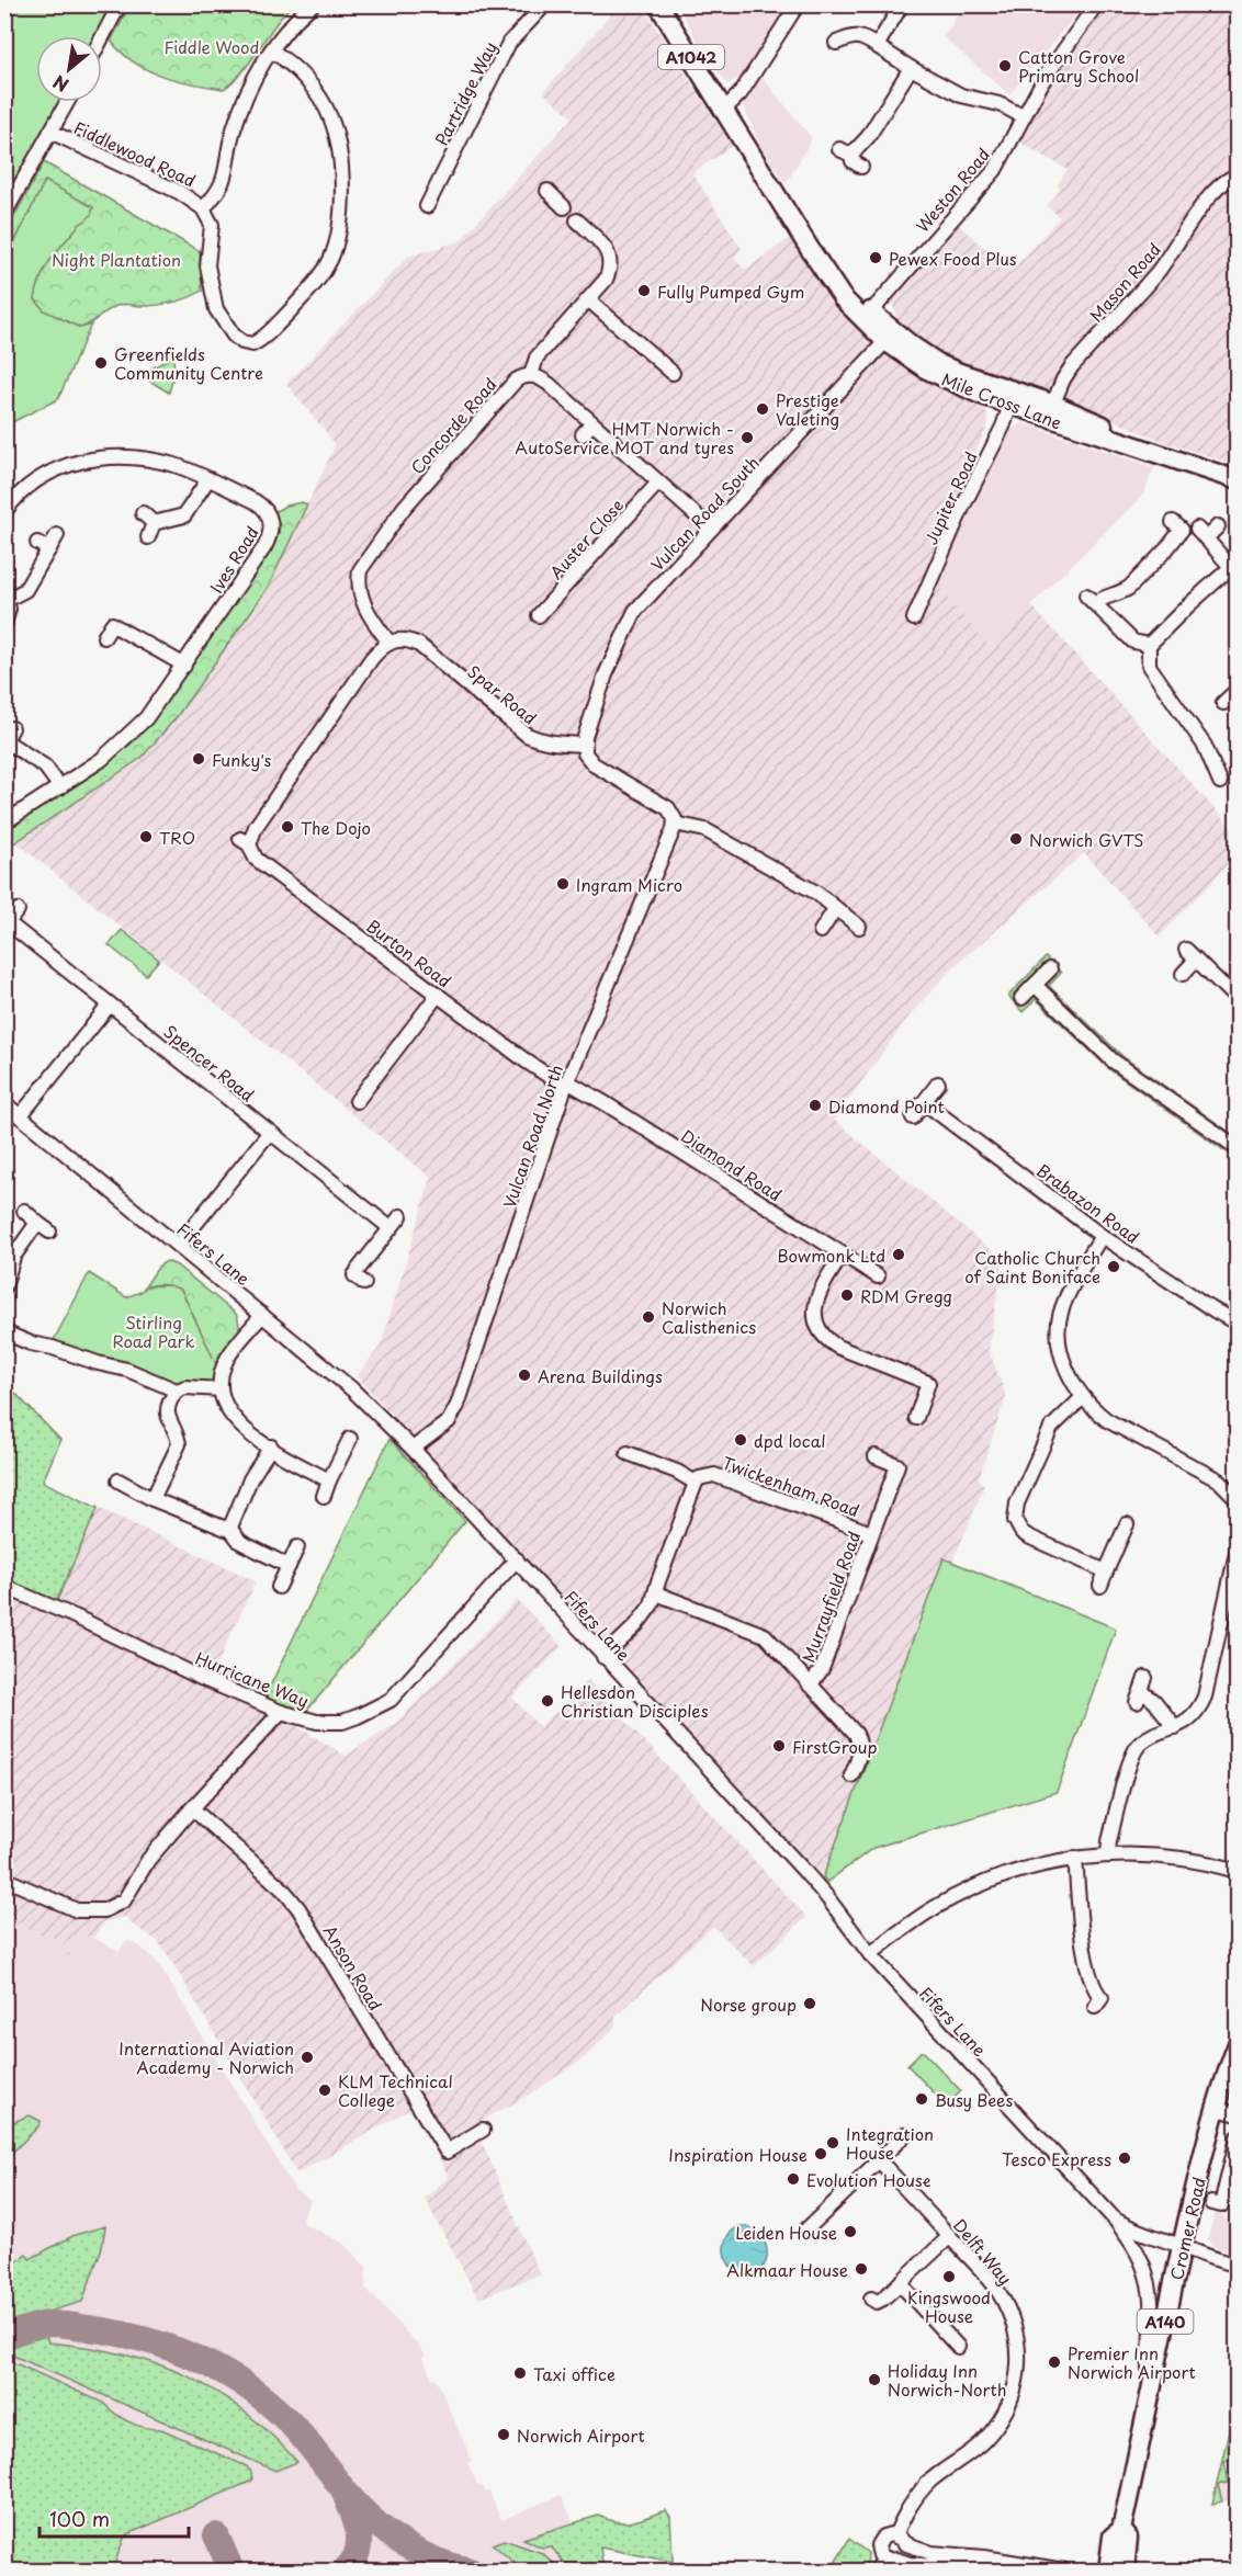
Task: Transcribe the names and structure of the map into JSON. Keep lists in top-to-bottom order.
{
  "streets": {
    "highway": [
      "A1042",
      "Mile Cross Lane",
      "Cromer Road",
      "A140"
    ],
    "street": [
      "Partridge Way",
      "Fiddlewood Road",
      "Weston Road",
      "Mason Road",
      "Concorde Road",
      "Jupiter Road",
      "Vulcan Road South",
      "Auster Close",
      "Ives Road",
      "Spar Road",
      "Burton Road",
      "Spencer Road",
      "Vulcan Road North",
      "Diamond Road",
      "Brabazon Road",
      "Fifers Lane",
      "Twickenham Road",
      "Murrayfield Road",
      "Hurricane Way",
      "Anson Road",
      "Delft Way"
    ]
  },
  "crossings": [
    ["Weston Road", "Mile Cross Lane"],
    ["Mason Road", "Mile Cross Lane"],
    ["Mile Cross Lane", "Jupiter Road"],
    ["Mile Cross Lane", "Vulcan Road South"],
    ["Concorde Road", "Spar Road"],
    ["Concorde Road", "Burton Road"],
    ["Vulcan Road South", "Spar Road"],
    ["Spar Road", "Burton Road"],
    ["Burton Road", "Vulcan Road North"],
    ["Burton Road", "Diamond Road"],
    ["Vulcan Road North", "Diamond Road"],
    ["Vulcan Road North", "Fifers Lane"],
    ["Fifers Lane", "Hurricane Way"],
    ["Fifers Lane", "Cromer Road"],
    ["Twickenham Road", "Murrayfield Road"]
  ],
  "parks": ["Fiddle Wood", "Night Plantation", "Stirling Road Park"],
  "places": [
    "Catton Grove Primary School",
    "Pewex Food Plus",
    "Fully Pumped Gym",
    "Greenfields Community Centre",
    "Prestige Valeting",
    "HMT Norwich - AutoService MOT and tyres",
    "Funky's",
    "The Dojo",
    "TRO",
    "Norwich GVTS",
    "Ingram Micro",
    "Diamond Point",
    "Bowmonk Ltd",
    "Catholic Church of Saint Boniface",
    "RDM Gregg",
    "Norwich Calisthenics",
    "Arena Buildings",
    "dpd local",
    "Hellesdon Christian Disciples",
    "FirstGroup",
    "Norse group",
    "International Aviation Academy - Norwich",
    "KLM Technical College",
    "Busy Bees",
    "Integration House",
    "Inspiration House",
    "Tesco Express",
    "Evolution House",
    "Leiden House",
    "Alkmaar House",
    "Kingswood House",
    "Premier Inn Norwich Airport",
    "Taxi office",
    "Holiday Inn Norwich-North",
    "Norwich Airport"
  ],
  "scale_bar": "100 m",
  "north": "bottom left"
}
